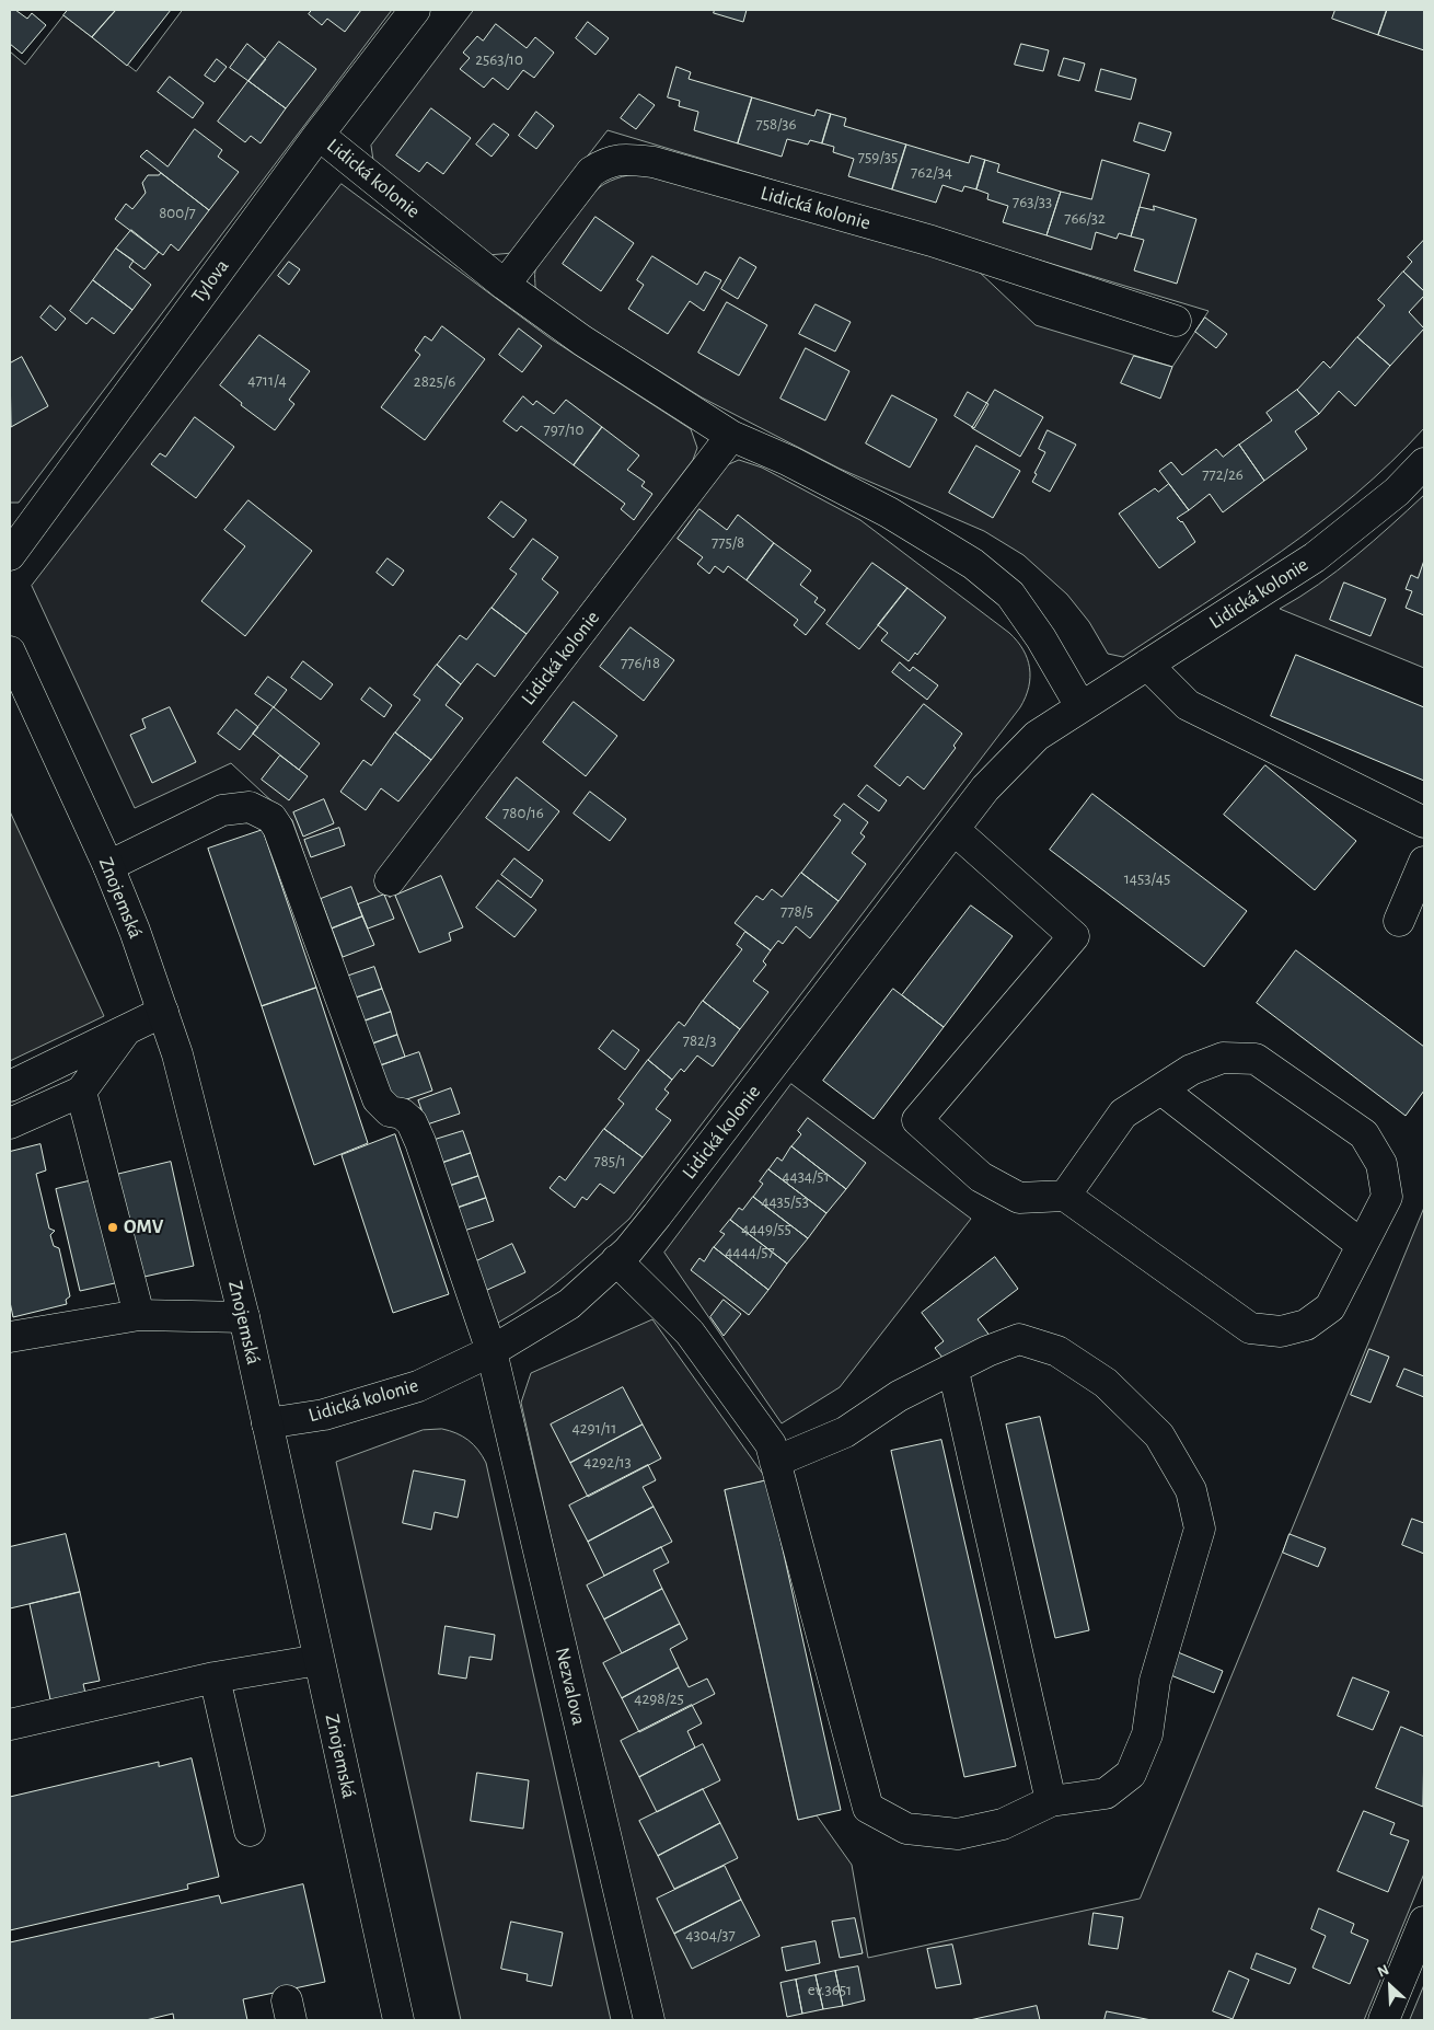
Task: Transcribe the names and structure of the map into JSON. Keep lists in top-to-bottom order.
{
  "streets": {
    "street": [
      "Lidická kolonie",
      "Tylova",
      "Znojemská",
      "Nezvalova"
    ]
  },
  "crossings": [
    ["Lidická kolonie", "Tylova"],
    ["Lidická kolonie", "Znojemská"],
    ["Lidická kolonie", "Nezvalova"],
    ["Znojemská", "Nezvalova"]
  ],
  "places": ["OMV"],
  "house_numbers": [
    "2563/10",
    "758/36",
    "759/35",
    "762/34",
    "763/33",
    "800/7",
    "766/32",
    "4711/4",
    "2825/6",
    "797/10",
    "772/26",
    "775/8",
    "776/18",
    "780/16",
    "1453/45",
    "778/5",
    "782/3",
    "785/1",
    "4434/51",
    "4435/53",
    "4449/55",
    "4444/57",
    "4291/11",
    "4292/13",
    "4298/25",
    "4304/37",
    "ev.3651"
  ],
  "north": "top left"
}
